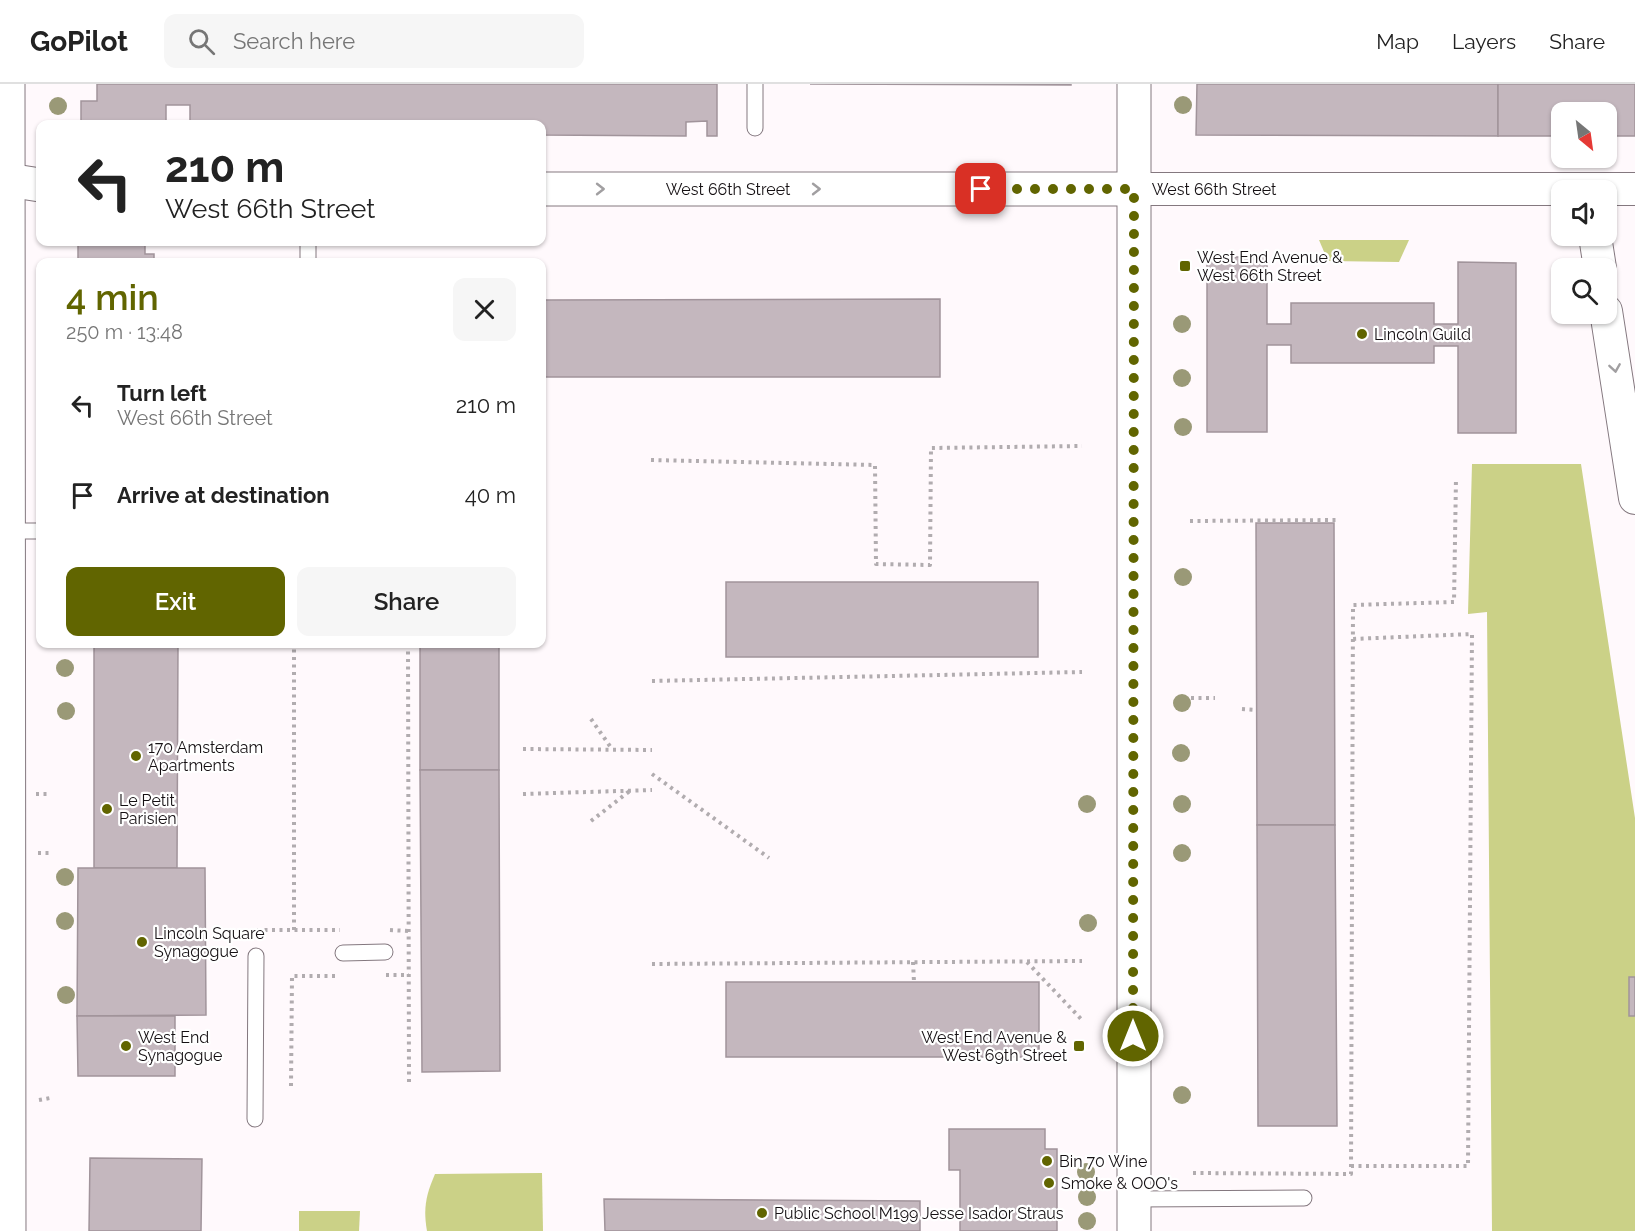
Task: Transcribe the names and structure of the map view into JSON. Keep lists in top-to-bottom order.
{
  "streets": {
    "main road": ["West 66th Street"]
  },
  "one_way": ["West 66th Street"],
  "places": {
    "transit": ["West End Avenue & West 66th Street", "West End Avenue & West 69th Street"],
    "other": [
      "Lincoln Guild",
      "170 Amsterdam Apartments",
      "Le Petit Parisien",
      "Lincoln Square Synagogue",
      "West End Synagogue",
      "Bin 70 Wine",
      "Smoke & OOO's",
      "Public School M199 Jesse Isador Straus"
    ]
  },
  "north": "bottom right",
  "page": {
    "header": "GoPilot",
    "search": "Search here",
    "nav": ["Map", "Layers", "Share"],
    "turn": ["210 m", "West 66th Street"],
    "heading": ["4 min", "250 m · 13:48"],
    "list": [
      {
        "name": "Turn left",
        "note": "West 66th Street",
        "value": "210 m"
      },
      {
        "name": "Arrive at destination",
        "value": "40 m"
      }
    ],
    "buttons": ["Exit", "Share"]
  }
}
